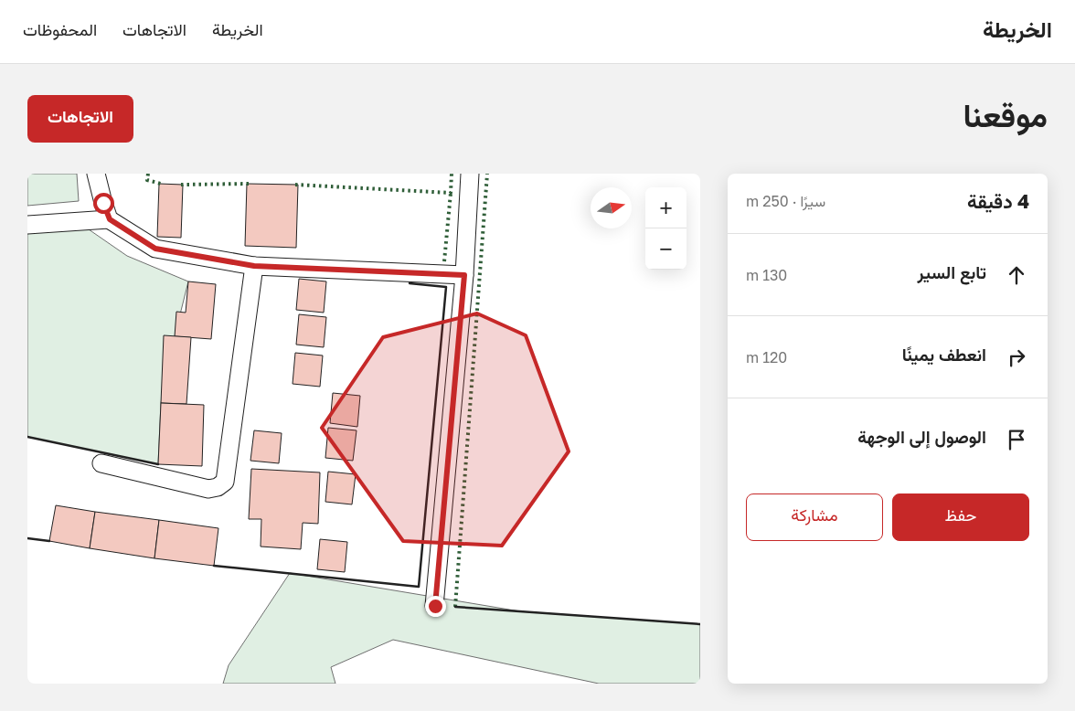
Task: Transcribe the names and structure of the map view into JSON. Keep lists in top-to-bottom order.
{
  "north": "right",
  "page": {
    "header": "الخريطة",
    "nav": ["الخريطة", "الاتجاهات", "المحفوظات"],
    "title": "موقعنا",
    "buttons": [
      "الاتجاهات",
      ["حفظ", "مشاركة"]
    ],
    "heading": ["4 دقيقة", "سيرًا · 250 m"],
    "map_buttons": ["+", "−"],
    "list": [
      ["تابع السير", "130 m"],
      ["انعطف يمينًا", "120 m"],
      "الوصول إلى الوجهة"
    ]
  }
}
